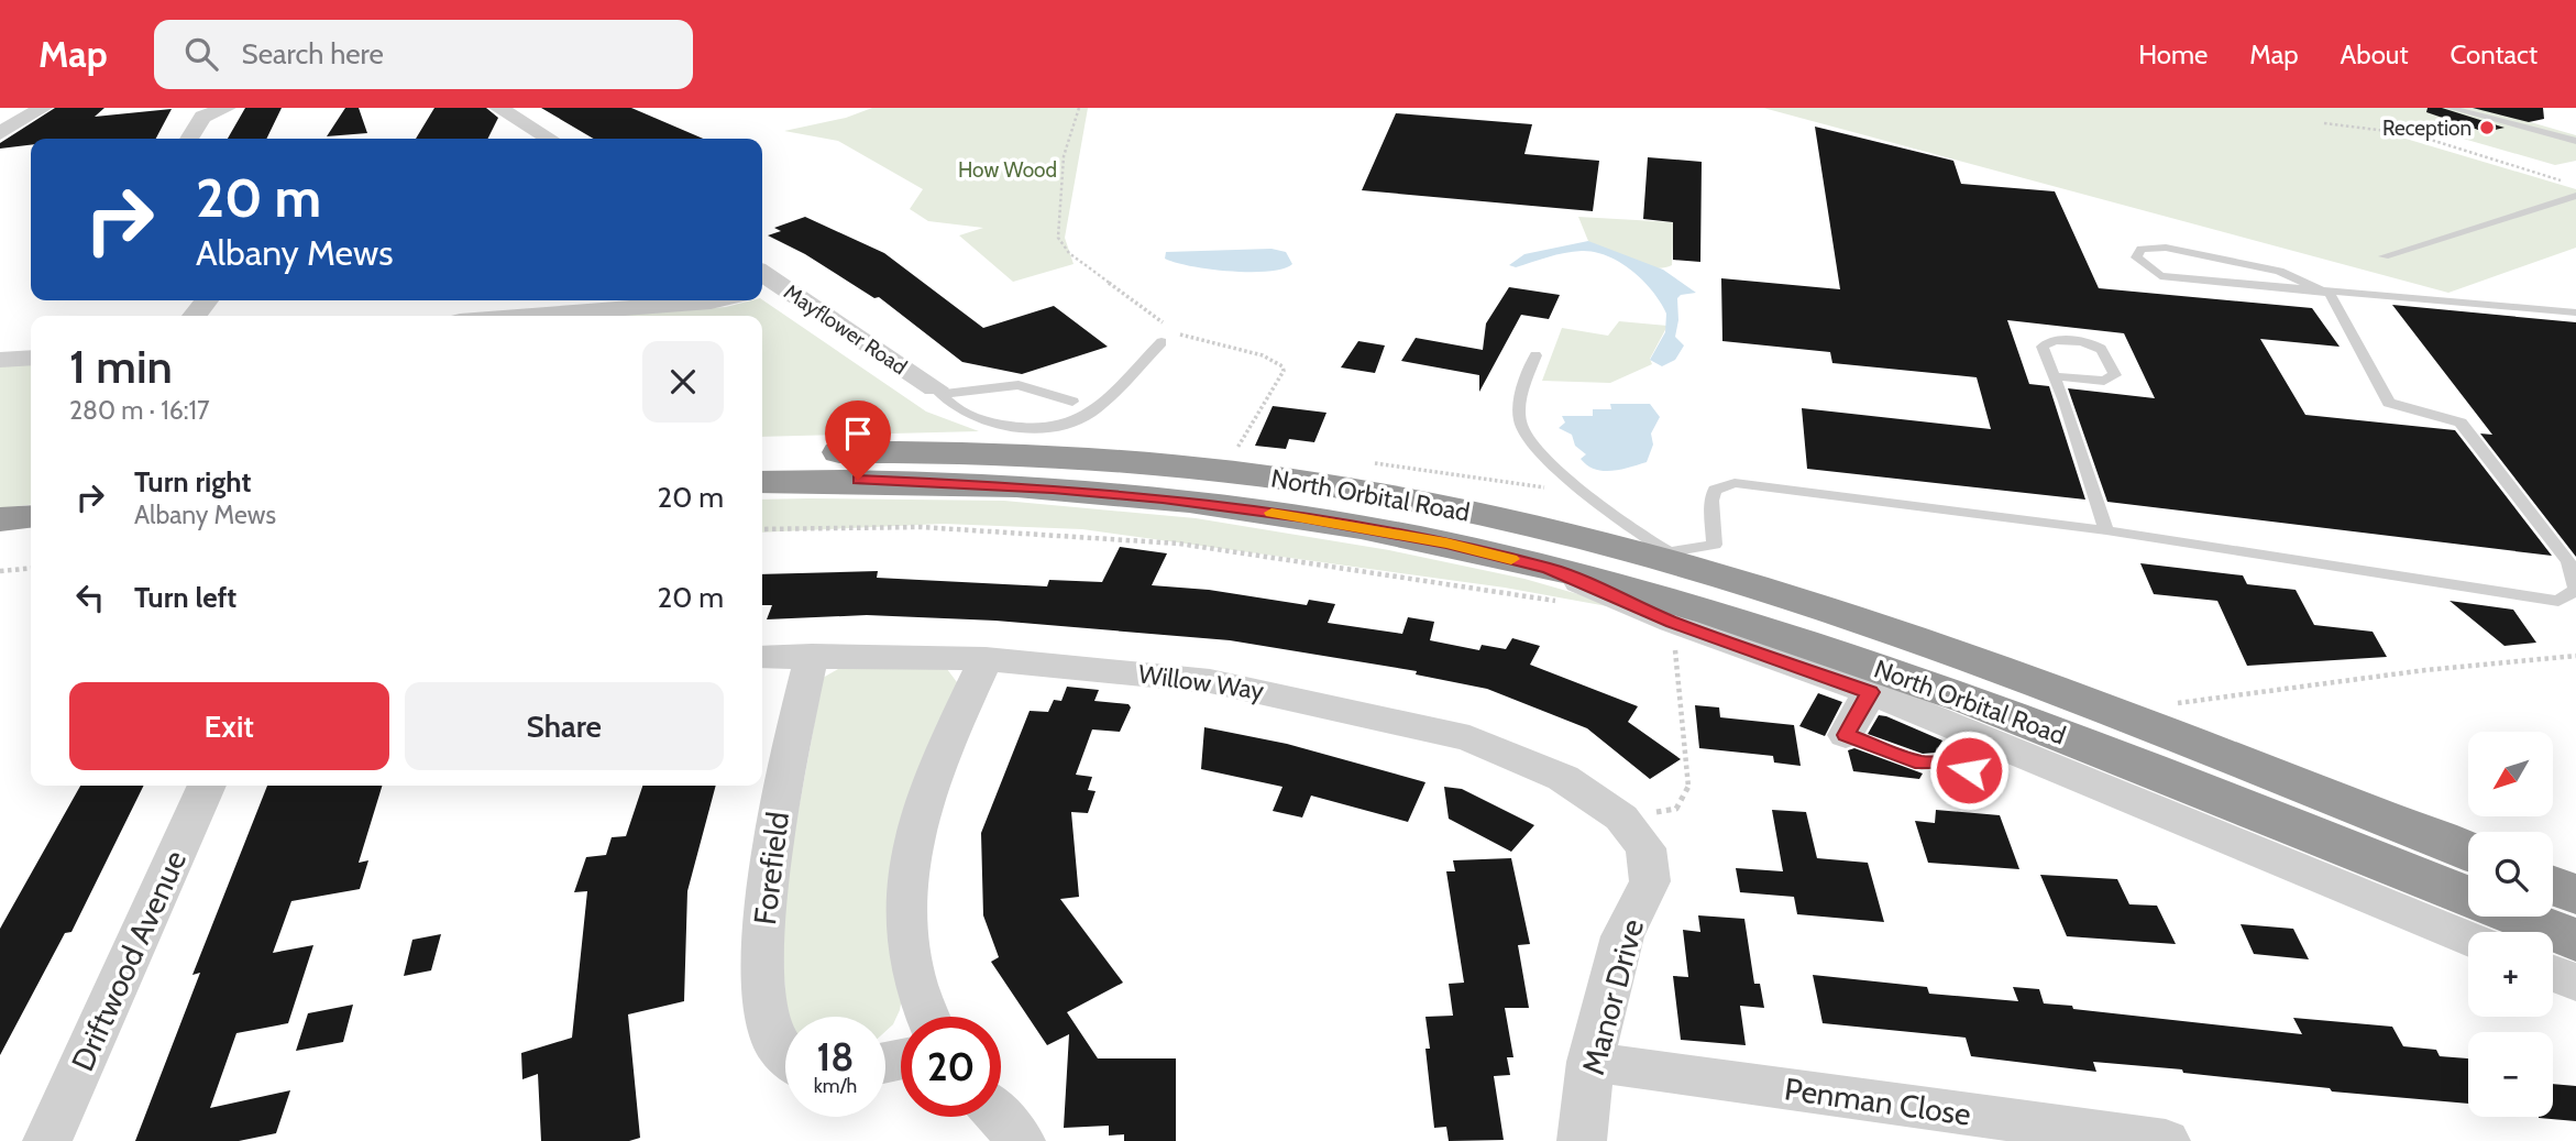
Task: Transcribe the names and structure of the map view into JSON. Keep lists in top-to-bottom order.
{
  "streets": {
    "highway": ["North Orbital Road"],
    "street": [
      "Mayflower Road",
      "Willow Way",
      "Forefield",
      "Driftwood Avenue",
      "Manor Drive",
      "Penman Close"
    ]
  },
  "crossings": [
    ["Willow Way", "Forefield"],
    ["Willow Way", "Manor Drive"],
    ["Manor Drive", "Penman Close"]
  ],
  "parks": ["How Wood"],
  "places": ["Reception"],
  "north": "bottom left",
  "page": {
    "header": "Map",
    "search": "Search here",
    "nav": [
      "Home",
      "Map",
      "About",
      "Contact"
    ],
    "turn": ["20 m", "Albany Mews"],
    "heading": ["1 min", "280 m · 16:17"],
    "list": [
      {
        "name": "Turn right",
        "note": "Albany Mews",
        "value": "20 m"
      },
      {
        "name": "Turn left",
        "value": "20 m"
      }
    ],
    "buttons": ["Exit", "Share"],
    "map_buttons": ["+", "−"],
    "speed": "18 km/h",
    "limit": "20"
  }
}
